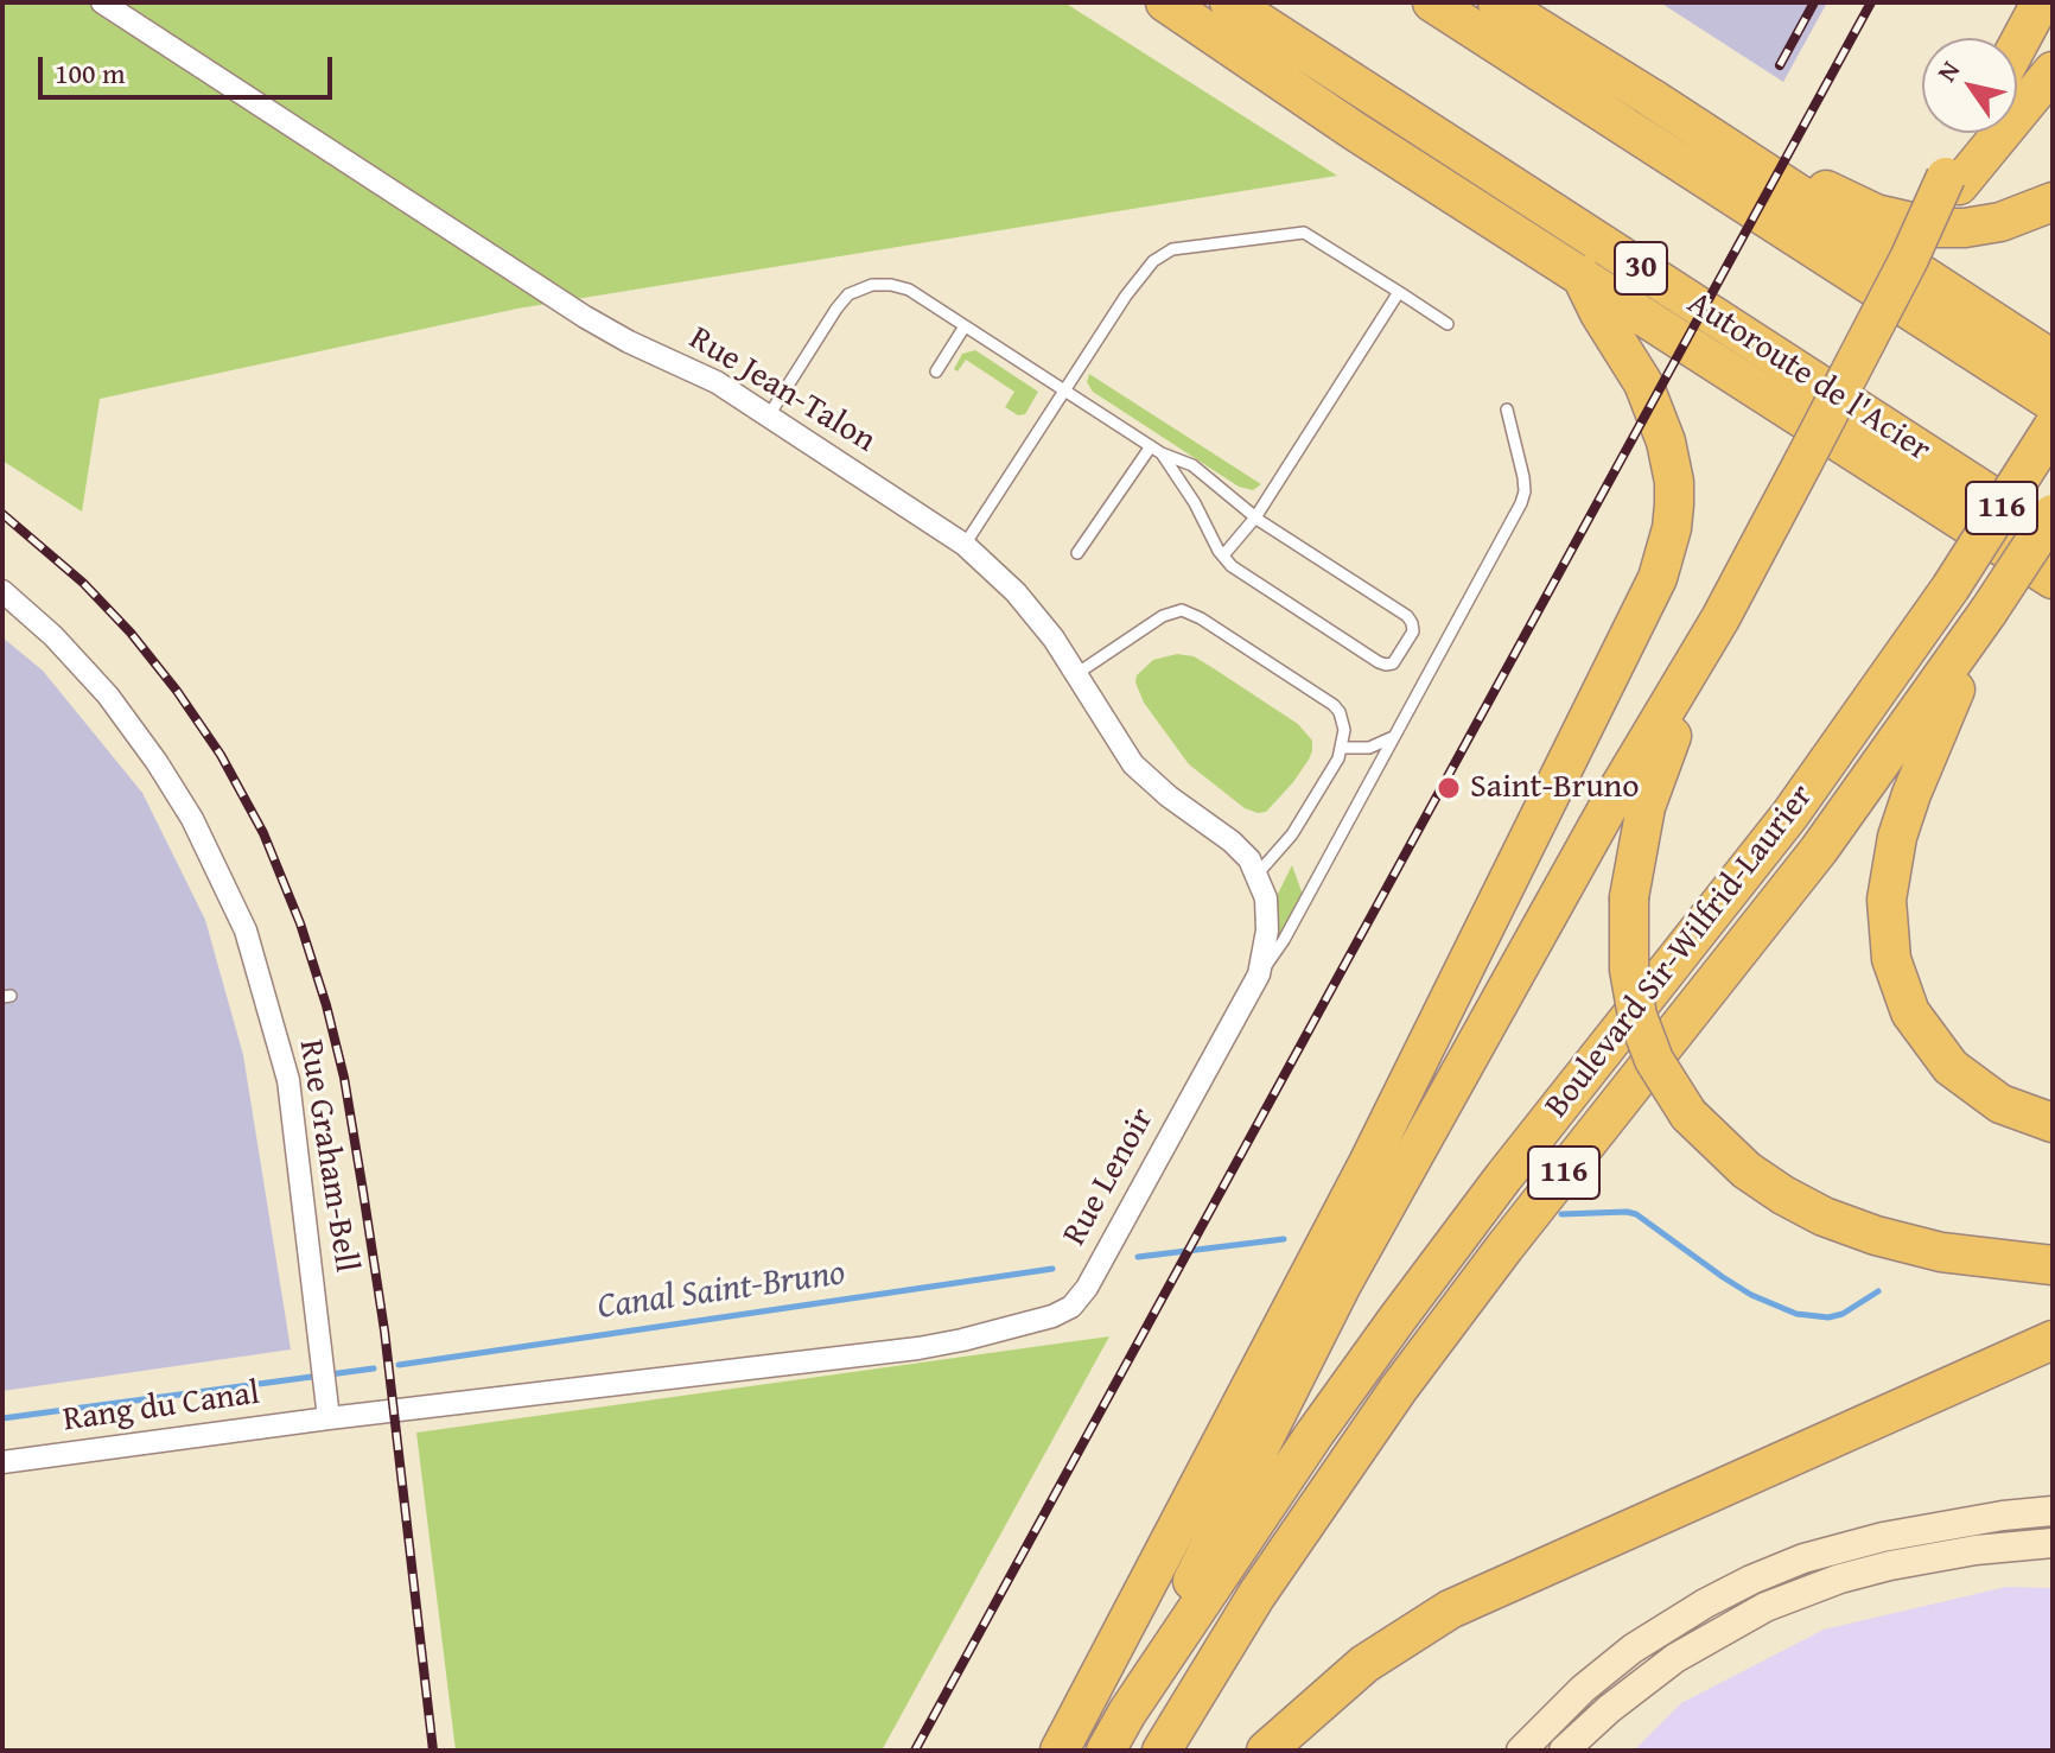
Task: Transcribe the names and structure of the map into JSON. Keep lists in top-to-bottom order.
{
  "streets": {
    "highway": [
      "30",
      "Autoroute de l'Acier",
      "116",
      "Boulevard Sir-Wilfrid-Laurier"
    ],
    "street": [
      "Rue Jean-Talon",
      "Rue Graham-Bell",
      "Rue Lenoir",
      "Rang du Canal"
    ]
  },
  "crossings": [
    ["Rue Jean-Talon", "Rue Lenoir"],
    ["Rue Graham-Bell", "Rue Lenoir"],
    ["Rue Graham-Bell", "Rang du Canal"],
    ["Rue Lenoir", "Rang du Canal"]
  ],
  "water": ["Canal Saint-Bruno"],
  "places": ["Saint-Bruno"],
  "scale_bar": "100 m",
  "north": "top left"
}
